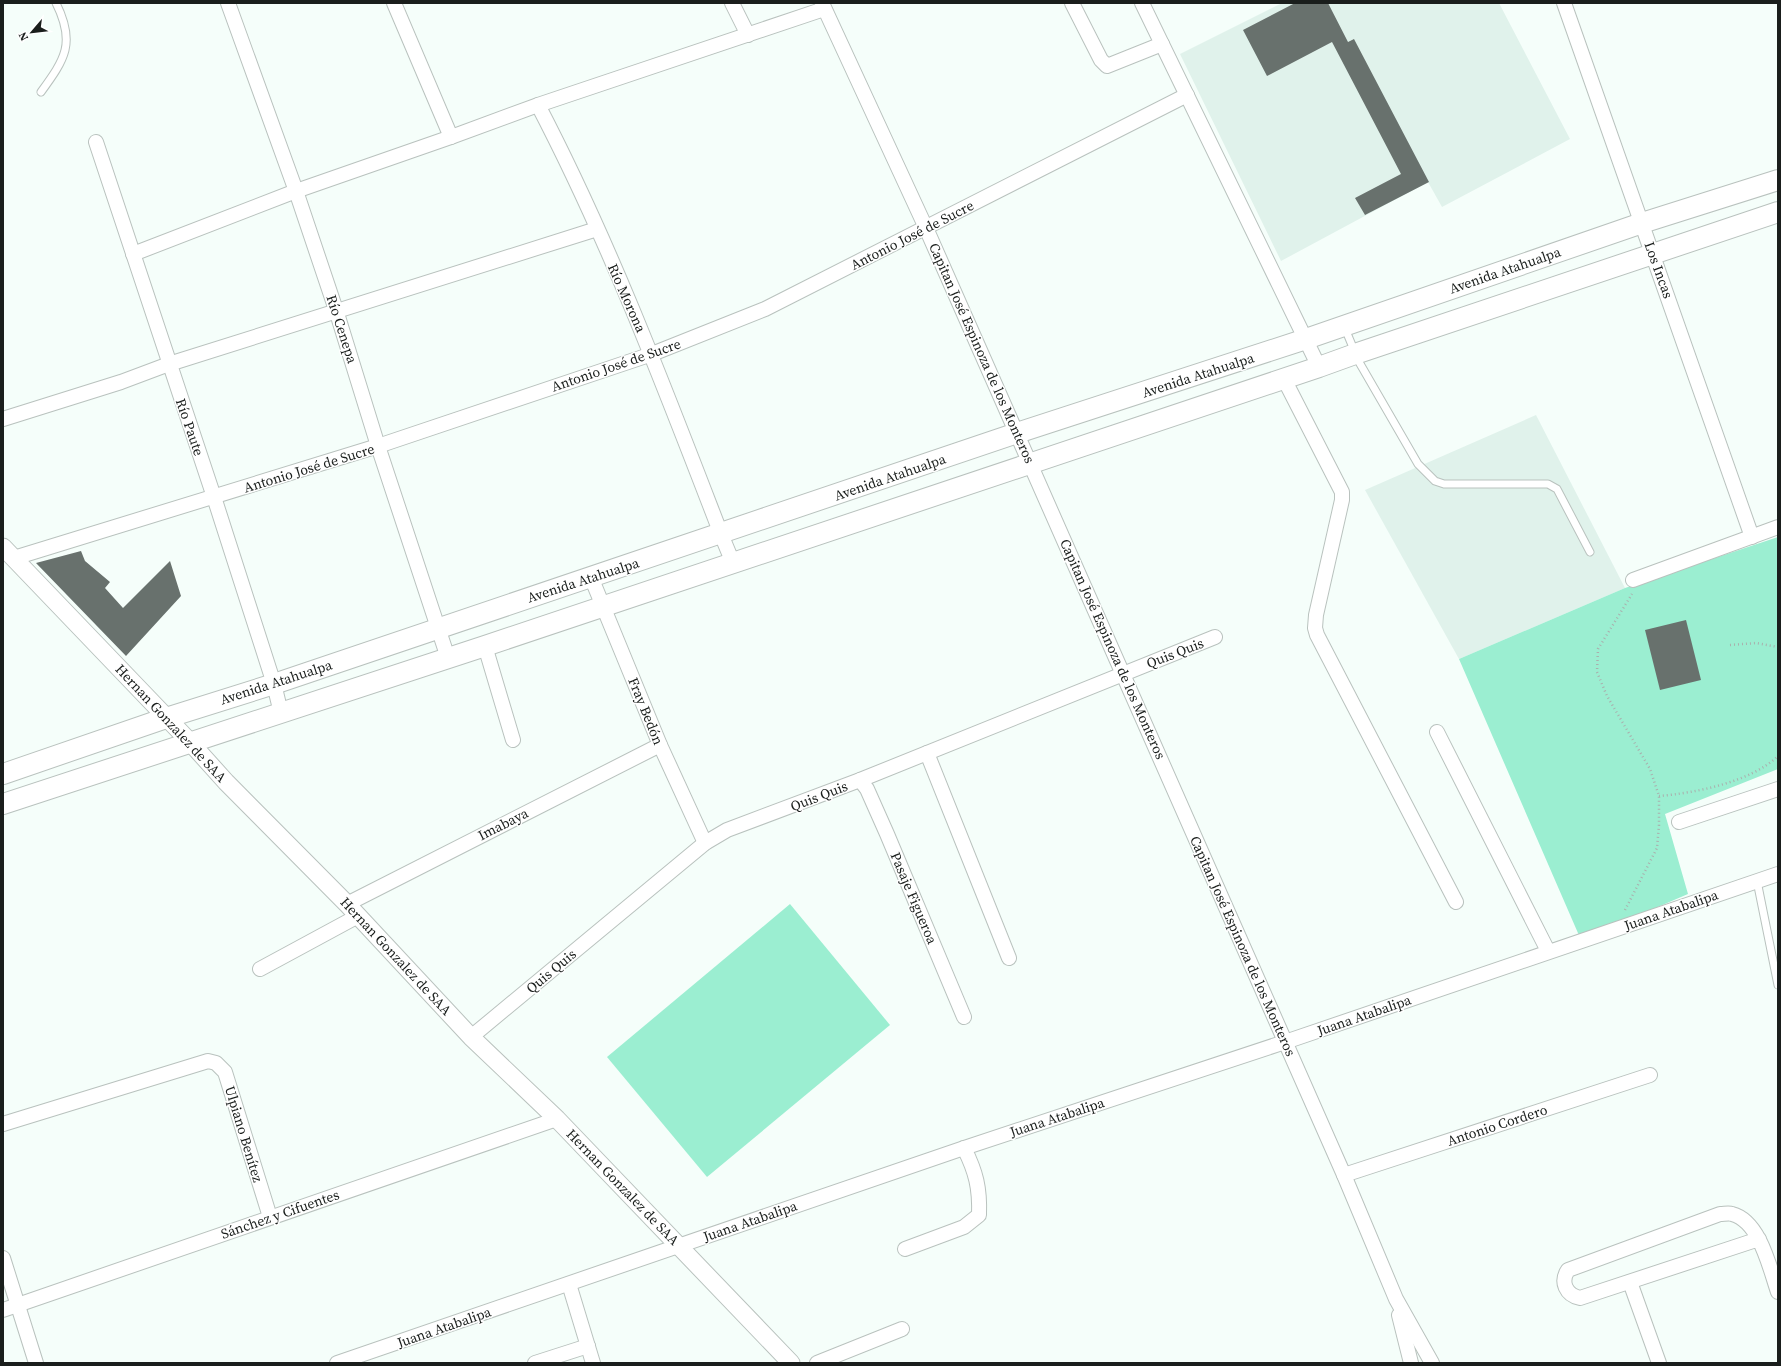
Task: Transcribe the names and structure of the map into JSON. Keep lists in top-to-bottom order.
{
  "streets": {
    "main road": ["Avenida Atahualpa"],
    "street": [
      "Antonio José de Sucre",
      "Los Incas",
      "Río Morona",
      "Río Cenepa",
      "Capitan José Espinoza de los Monteros",
      "Río Paute",
      "Quis Quis",
      "Fray Bedón",
      "Hernan Gonzalez de SAA",
      "Imabaya",
      "Pasaje Figueroa",
      "Juana Atabalipa",
      "Antonio Cordero",
      "Ulpiano Benítez",
      "Sánchez y Cifuentes"
    ]
  },
  "crossings": [
    ["Antonio José de Sucre", "Río Morona"],
    ["Antonio José de Sucre", "Río Cenepa"],
    ["Antonio José de Sucre", "Capitan José Espinoza de los Monteros"],
    ["Antonio José de Sucre", "Río Paute"],
    ["Antonio José de Sucre", "Hernan Gonzalez de SAA"],
    ["Avenida Atahualpa", "Los Incas"],
    ["Avenida Atahualpa", "Río Morona"],
    ["Avenida Atahualpa", "Río Cenepa"],
    ["Avenida Atahualpa", "Capitan José Espinoza de los Monteros"],
    ["Avenida Atahualpa", "Río Paute"],
    ["Avenida Atahualpa", "Fray Bedón"],
    ["Avenida Atahualpa", "Hernan Gonzalez de SAA"],
    ["Capitan José Espinoza de los Monteros", "Quis Quis"],
    ["Capitan José Espinoza de los Monteros", "Juana Atabalipa"],
    ["Capitan José Espinoza de los Monteros", "Antonio Cordero"],
    ["Quis Quis", "Fray Bedón"],
    ["Quis Quis", "Hernan Gonzalez de SAA"],
    ["Quis Quis", "Pasaje Figueroa"],
    ["Fray Bedón", "Imabaya"],
    ["Hernan Gonzalez de SAA", "Imabaya"],
    ["Hernan Gonzalez de SAA", "Juana Atabalipa"],
    ["Hernan Gonzalez de SAA", "Sánchez y Cifuentes"],
    ["Ulpiano Benítez", "Sánchez y Cifuentes"]
  ],
  "north": "bottom left"
}
